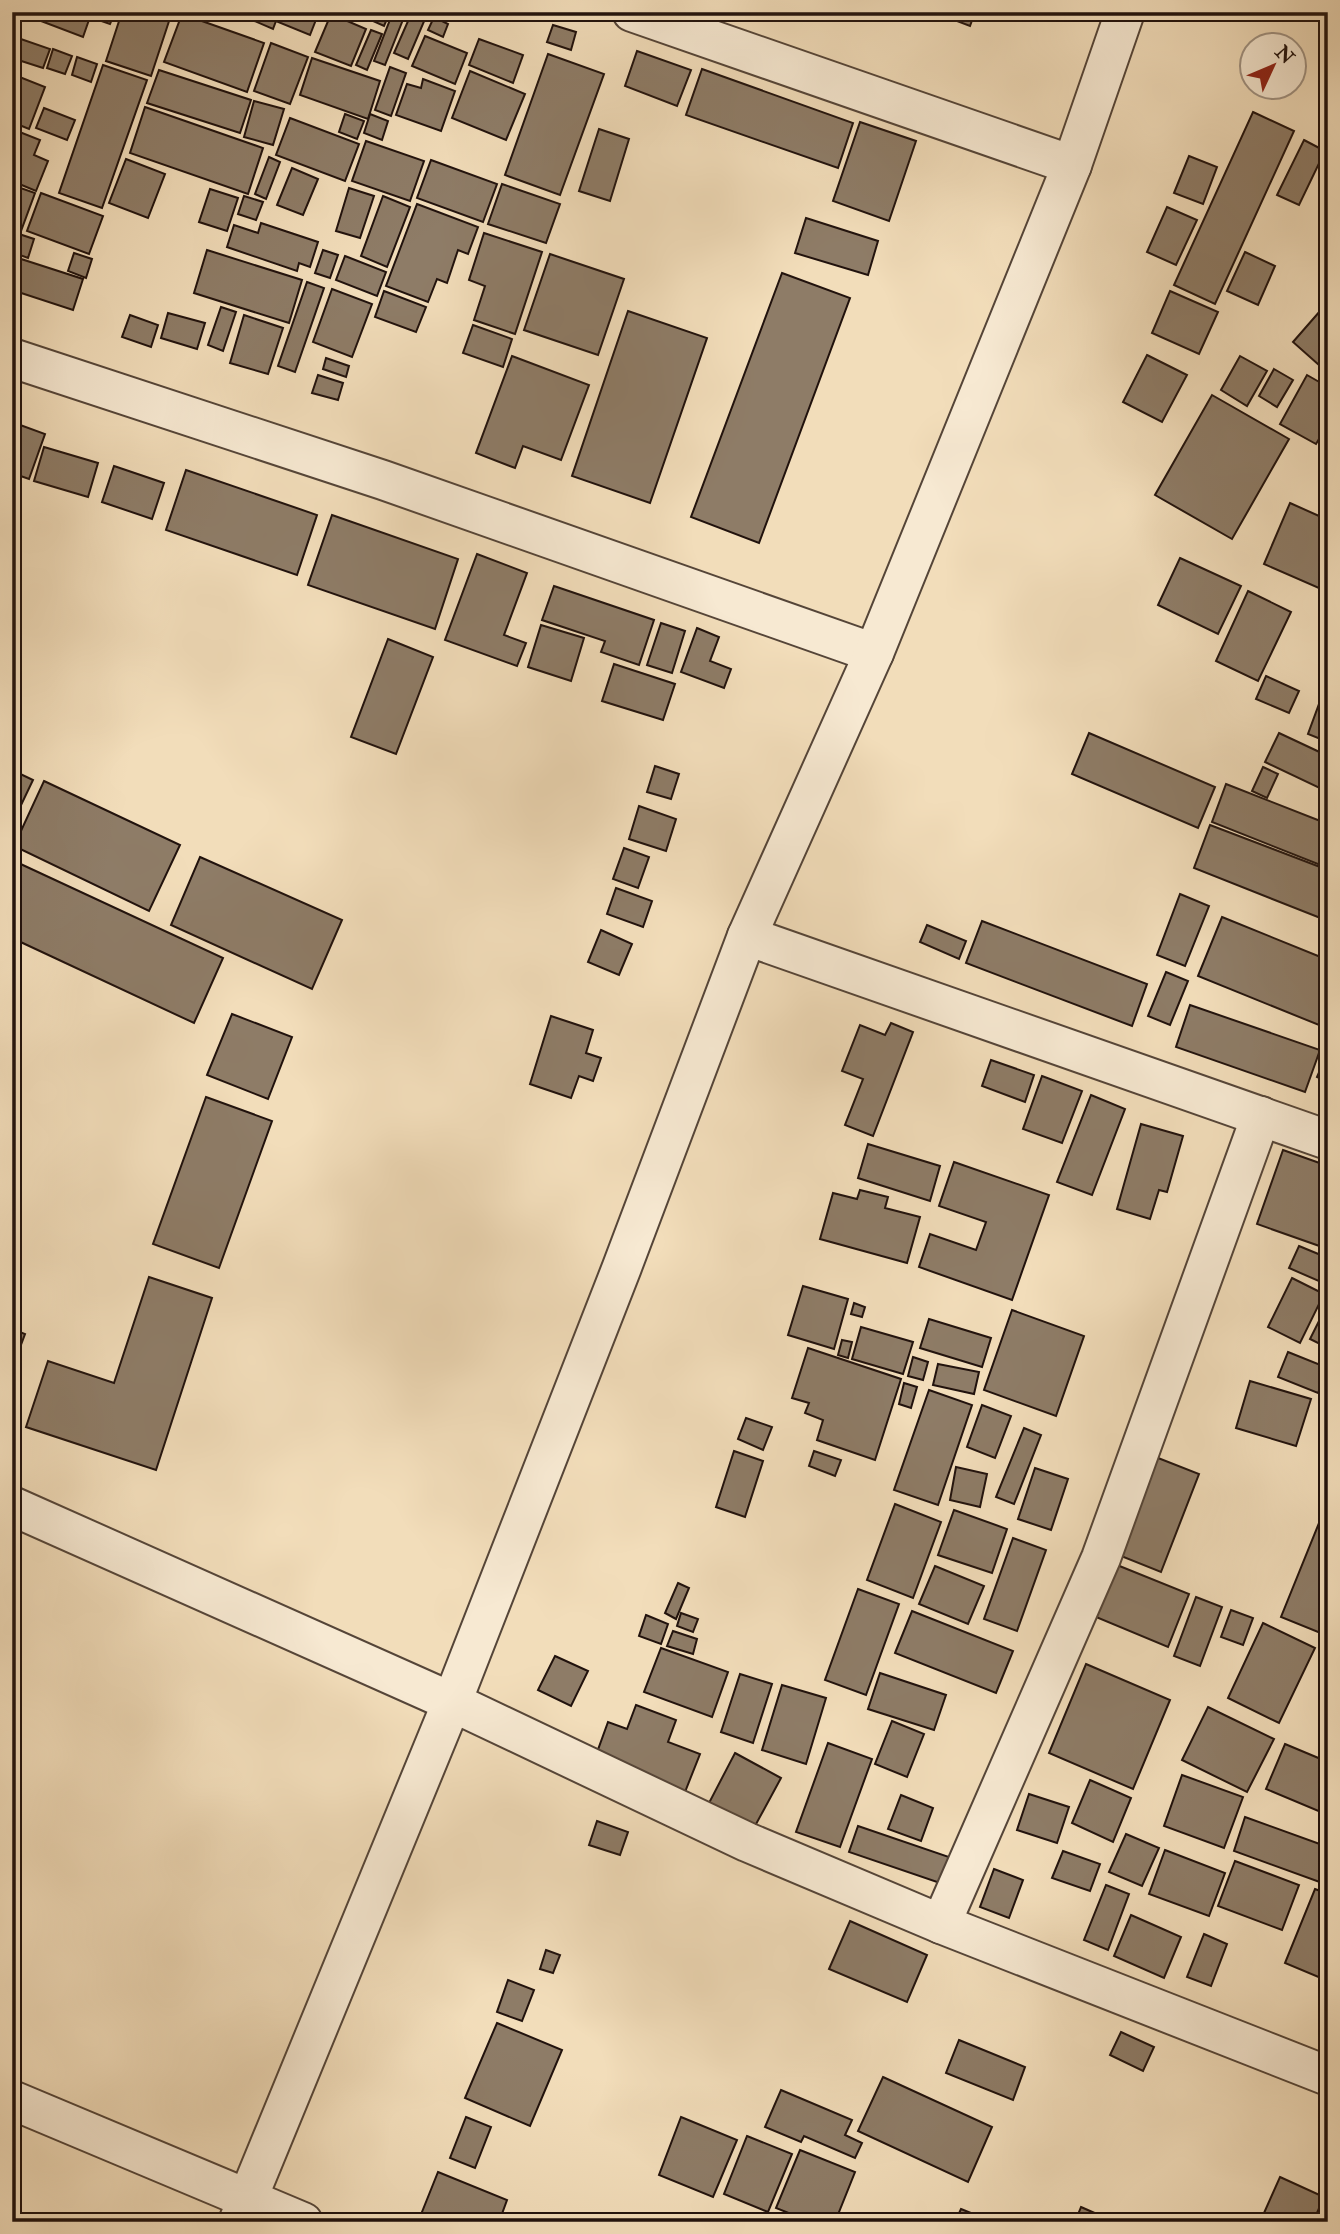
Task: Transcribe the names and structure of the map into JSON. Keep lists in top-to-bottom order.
{
  "north": "top right"
}
